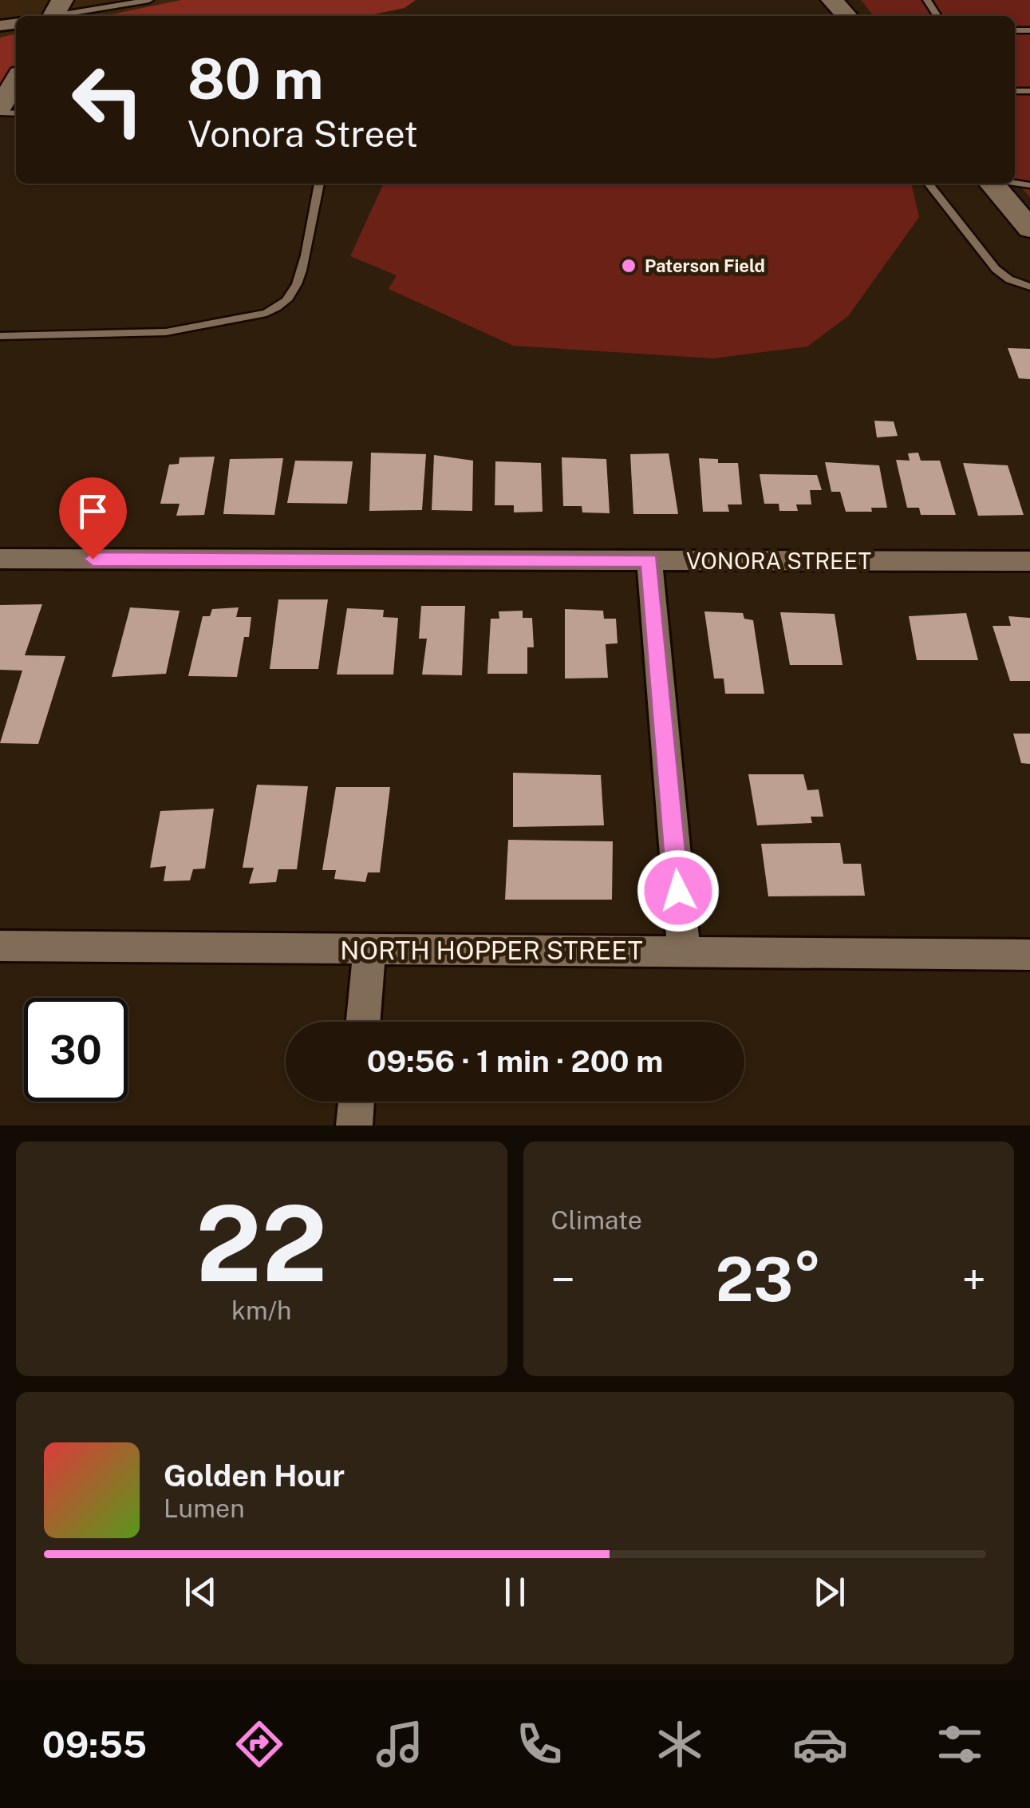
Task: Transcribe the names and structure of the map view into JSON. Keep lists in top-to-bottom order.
{
  "streets": {
    "street": ["VONORA STREET", "NORTH HOPPER STREET"]
  },
  "places": ["Paterson Field"],
  "page": {
    "turn": ["80 m", "Vonora Street"],
    "limit": "30",
    "trip": "09:56 · 1 min · 200 m",
    "tile": [
      ["22", "km/h"],
      "Climate"
    ],
    "heat": ["−", "23°", "+"],
    "song": ["Golden Hour", "Lumen"],
    "tabs": "09:55"
  }
}
